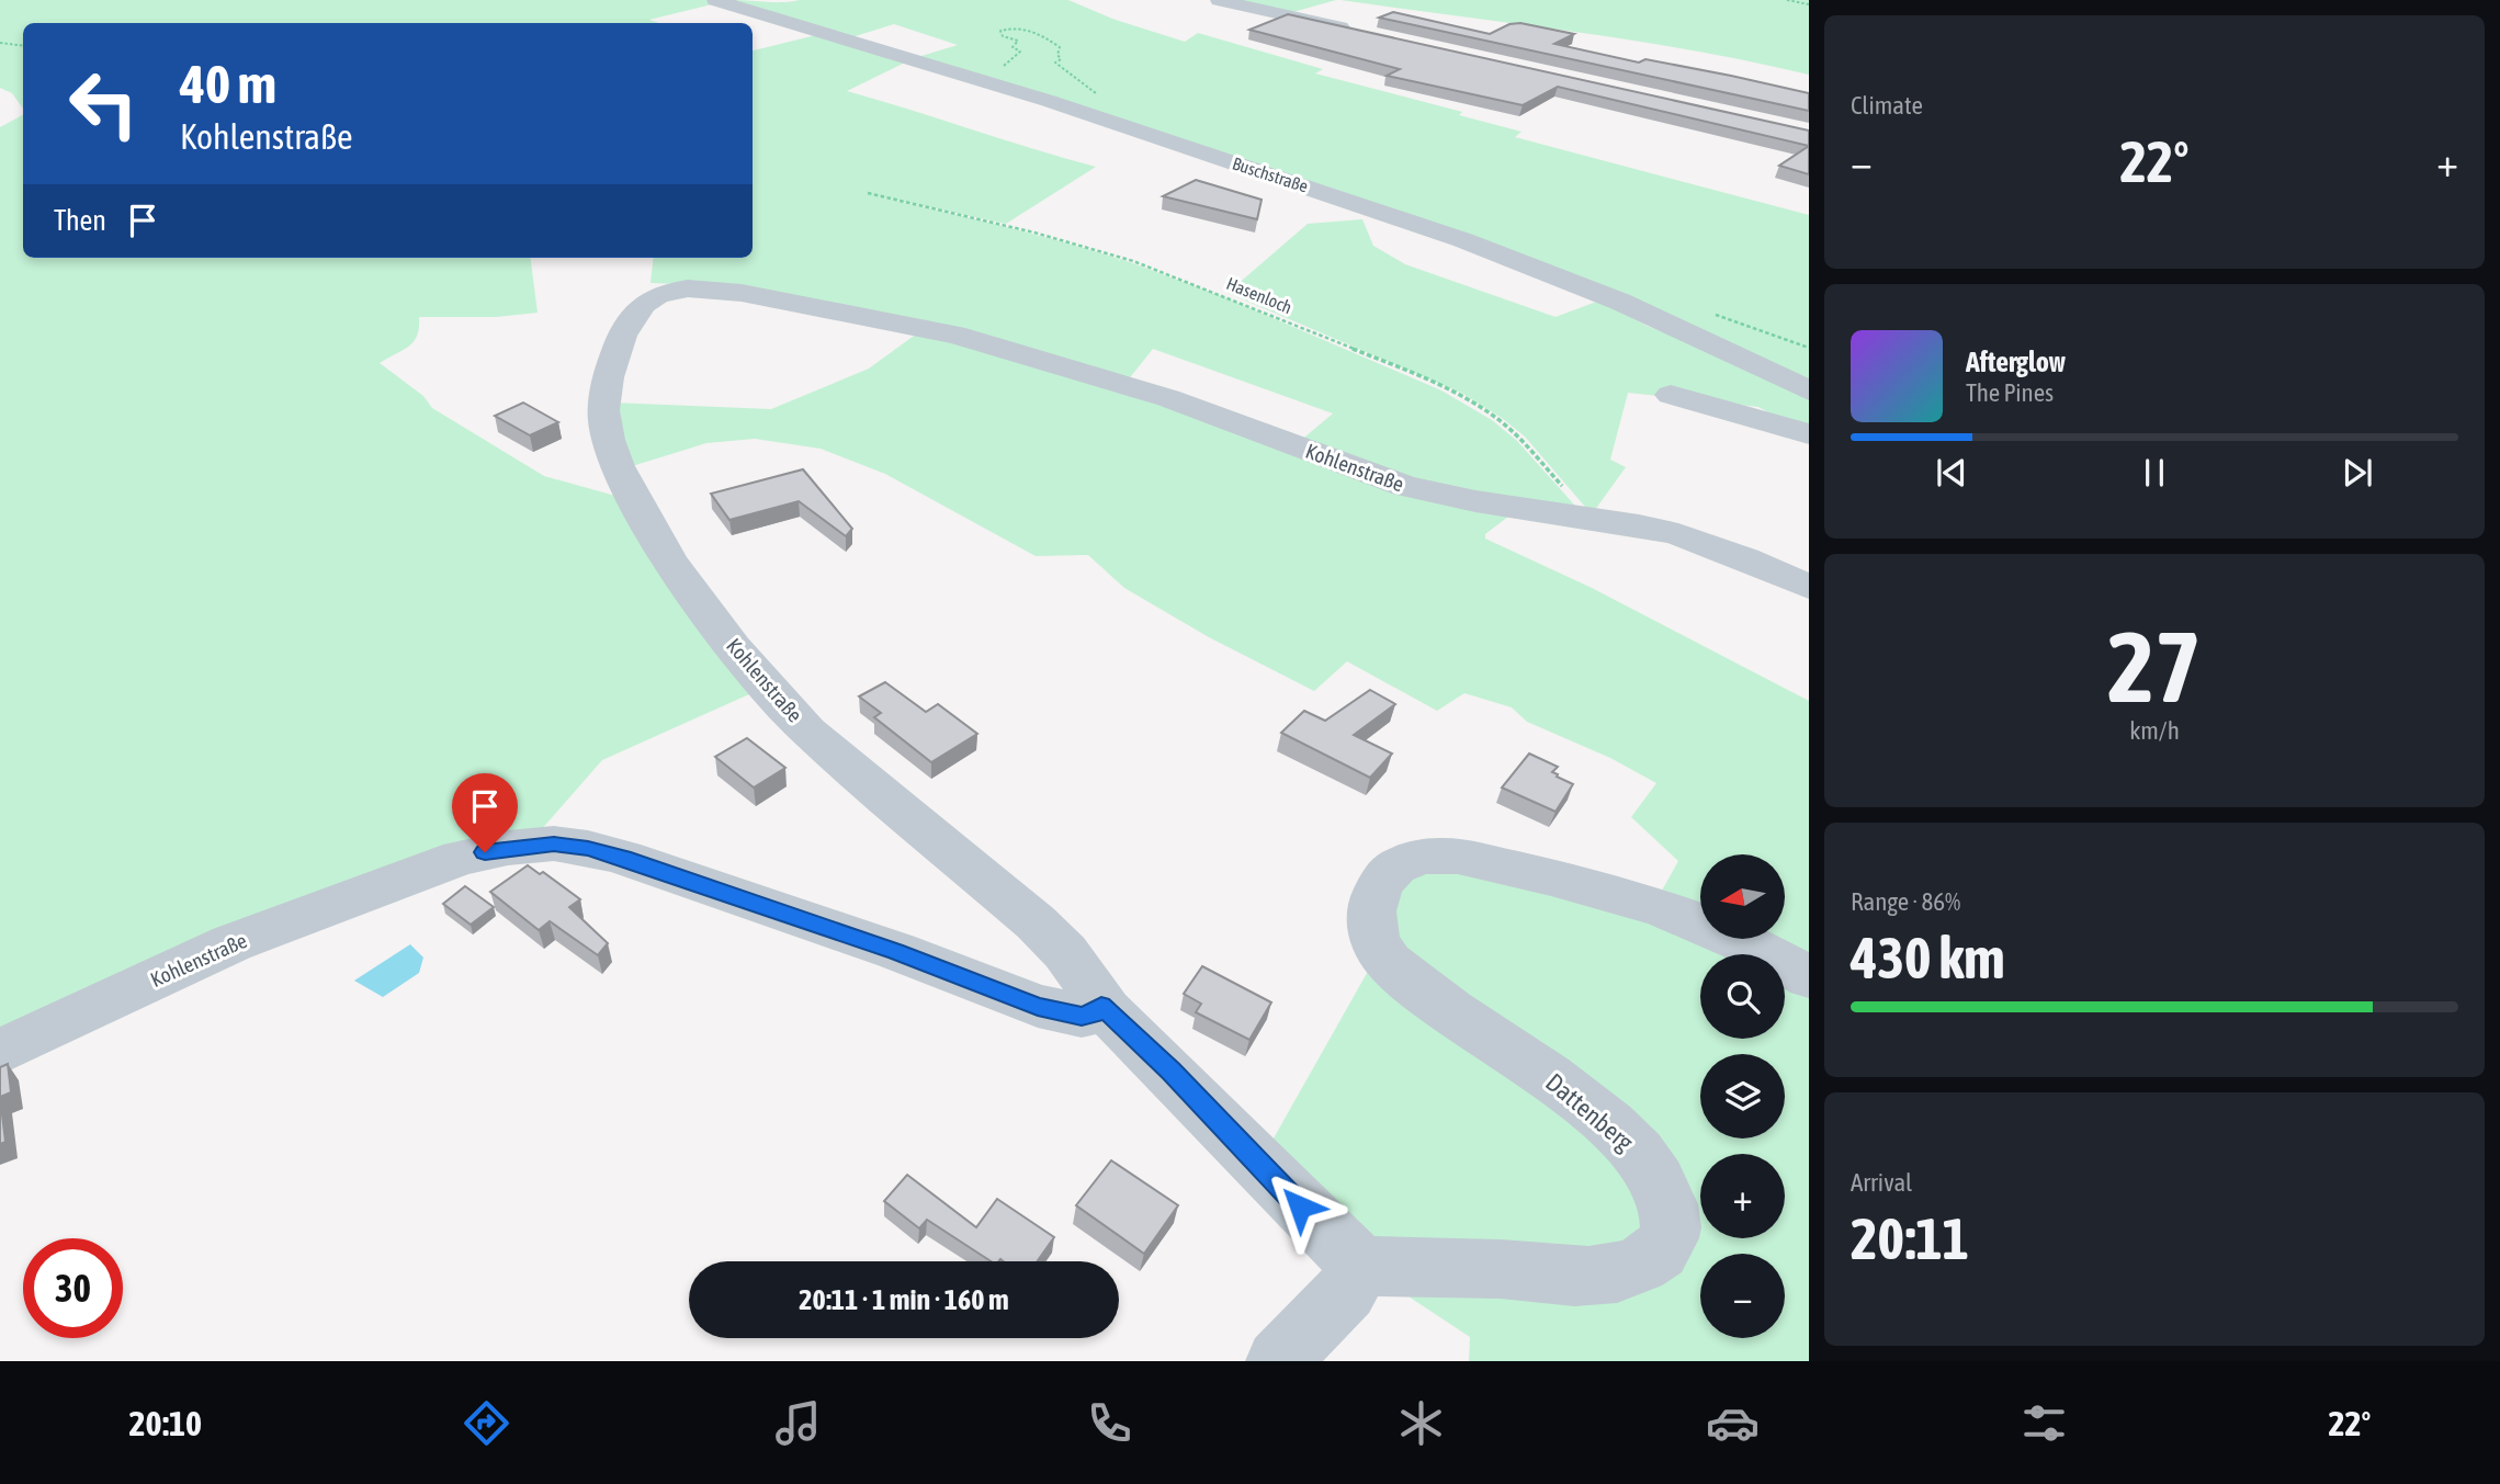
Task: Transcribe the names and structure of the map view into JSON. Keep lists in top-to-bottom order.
{
  "streets": {
    "street": ["Buschstraße", "Kohlenstraße", "Dattenberg"],
    "path": ["Hasenloch"]
  },
  "crossings": [
    ["Hasenloch", "Kohlenstraße"]
  ],
  "north": "left",
  "page": {
    "tile": [
      "Climate",
      ["27", "km/h"],
      ["Range · 86%", "430 km"],
      ["Arrival", "20:11"]
    ],
    "turn": ["40 m", "Kohlenstraße"],
    "heat": ["−", "22°", "+"],
    "then": "Then",
    "song": ["Afterglow", "The Pines"],
    "map_buttons": ["+", "−"],
    "limit": "30",
    "trip": "20:11 · 1 min · 160 m",
    "tabs": ["20:10", "22°"]
  }
}
